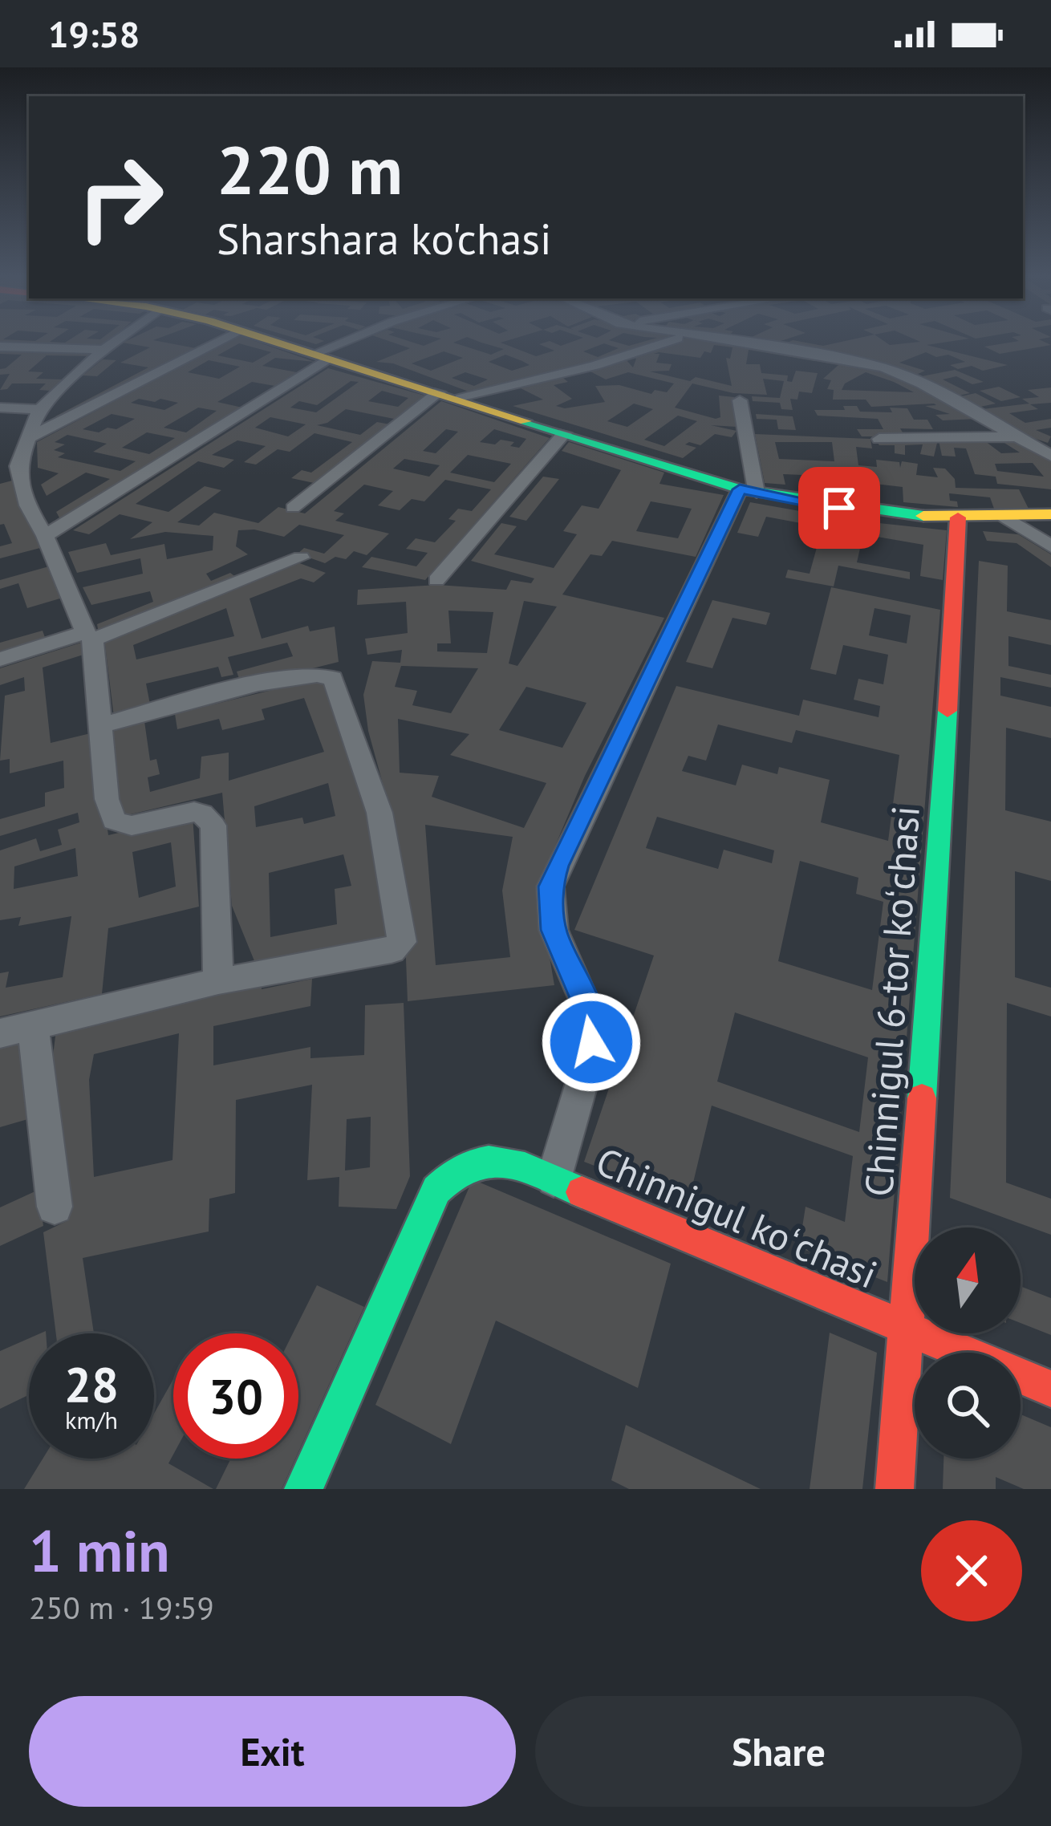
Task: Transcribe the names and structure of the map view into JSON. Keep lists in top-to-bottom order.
{
  "streets": {
    "street": ["Chinnigul 6-tor koʻchasi", "Chinnigul koʻchasi"]
  },
  "crossings": [
    ["Chinnigul 6-tor koʻchasi", "Chinnigul koʻchasi"]
  ],
  "north": "top",
  "page": {
    "status": "19:58",
    "turn": ["220 m", "Sharshara ko'chasi"],
    "speed": "28 km/h",
    "limit": "30",
    "heading": ["1 min", "250 m · 19:59"],
    "buttons": ["Exit", "Share"]
  }
}
